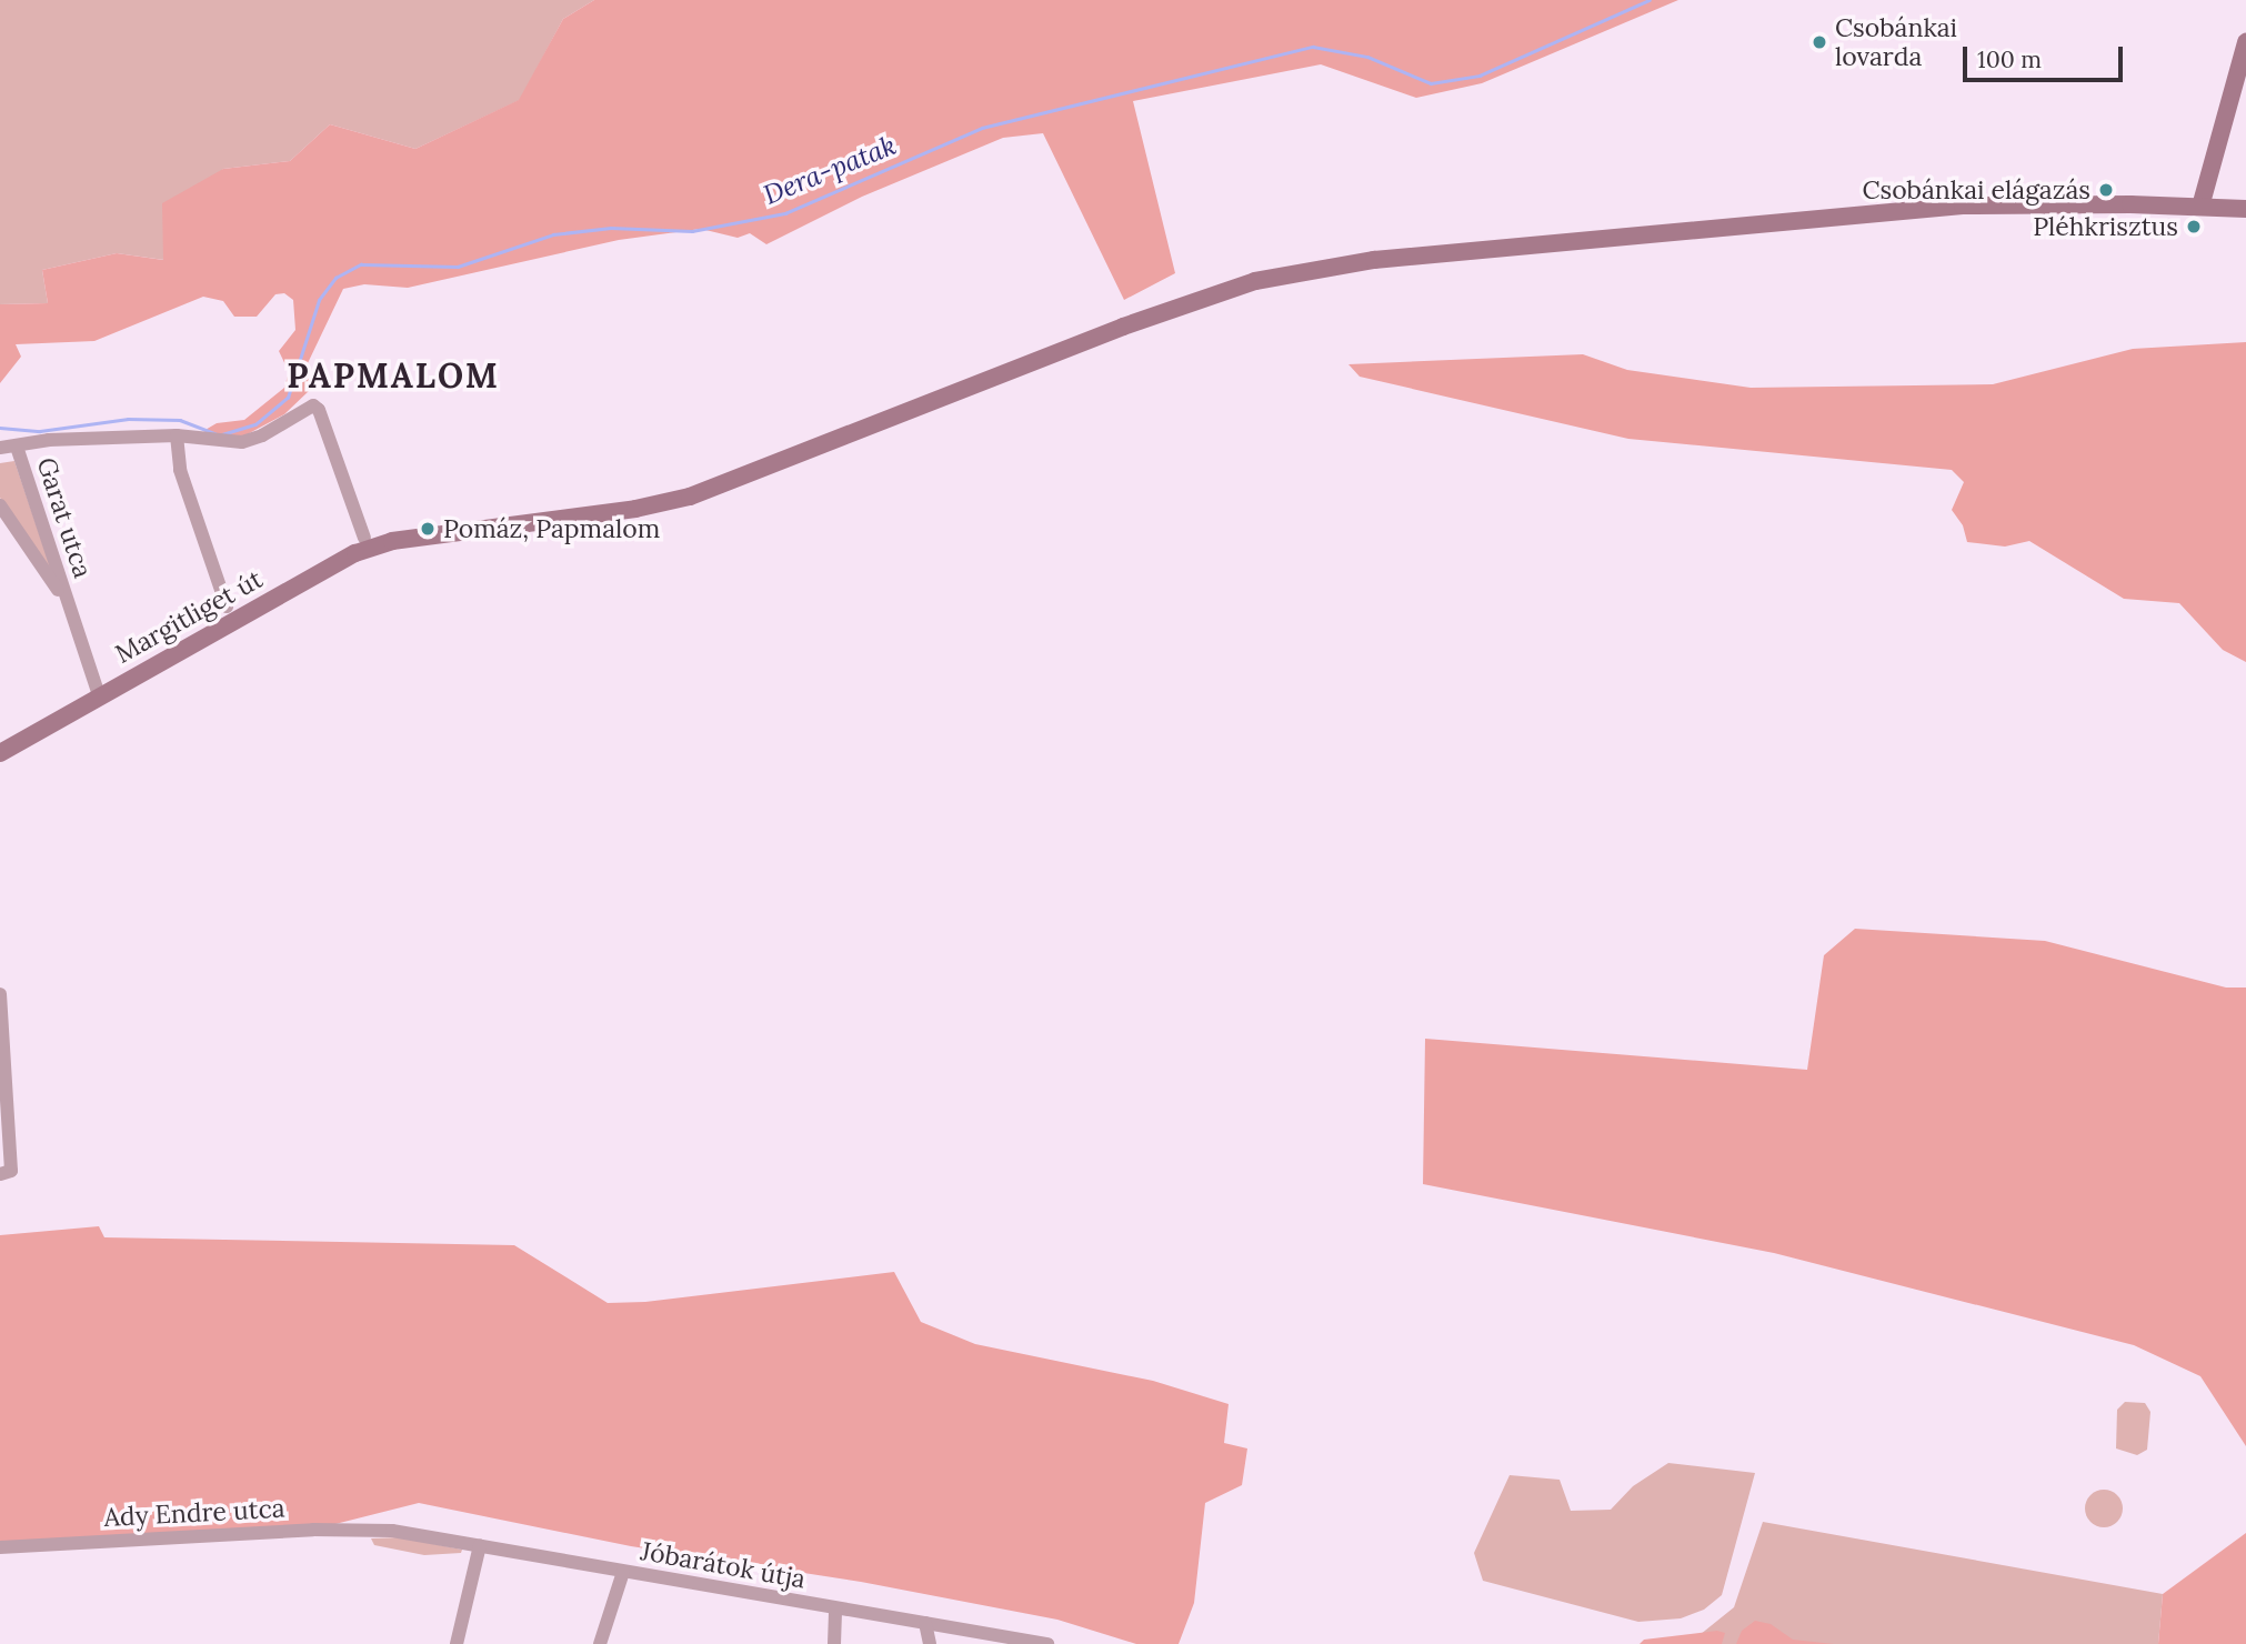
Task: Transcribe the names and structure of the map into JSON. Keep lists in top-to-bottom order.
{
  "streets": {
    "main road": ["Margitliget út"],
    "street": ["Garat utca", "Ady Endre utca", "Jóbarátok útja"]
  },
  "crossings": [
    ["Garat utca", "Margitliget út"],
    ["Ady Endre utca", "Jóbarátok útja"]
  ],
  "districts": ["PAPMALOM"],
  "water": ["Dera-patak"],
  "places": [
    "Csobánkai lovarda",
    "Csobánkai elágazás",
    "Pléhkrisztus",
    "Pomáz, Papmalom"
  ],
  "scale_bar": "100 m"
}
